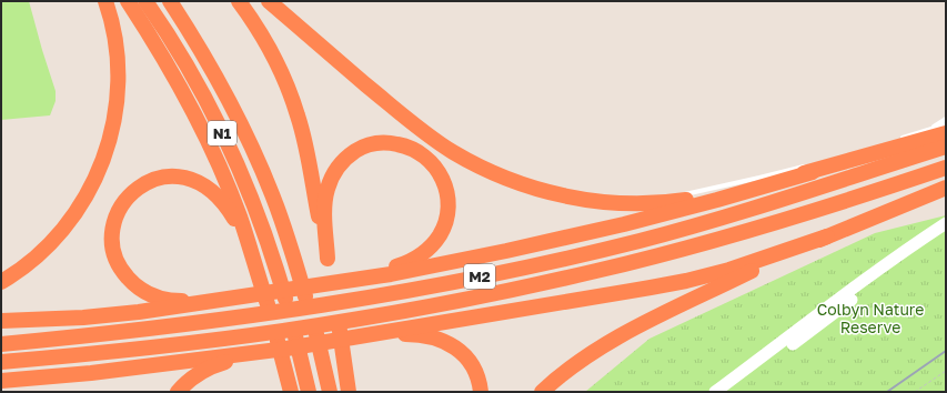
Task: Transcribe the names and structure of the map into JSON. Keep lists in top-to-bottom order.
{
  "streets": {
    "highway": ["N1", "M2"]
  },
  "parks": ["Colbyn Nature Reserve"]
}
